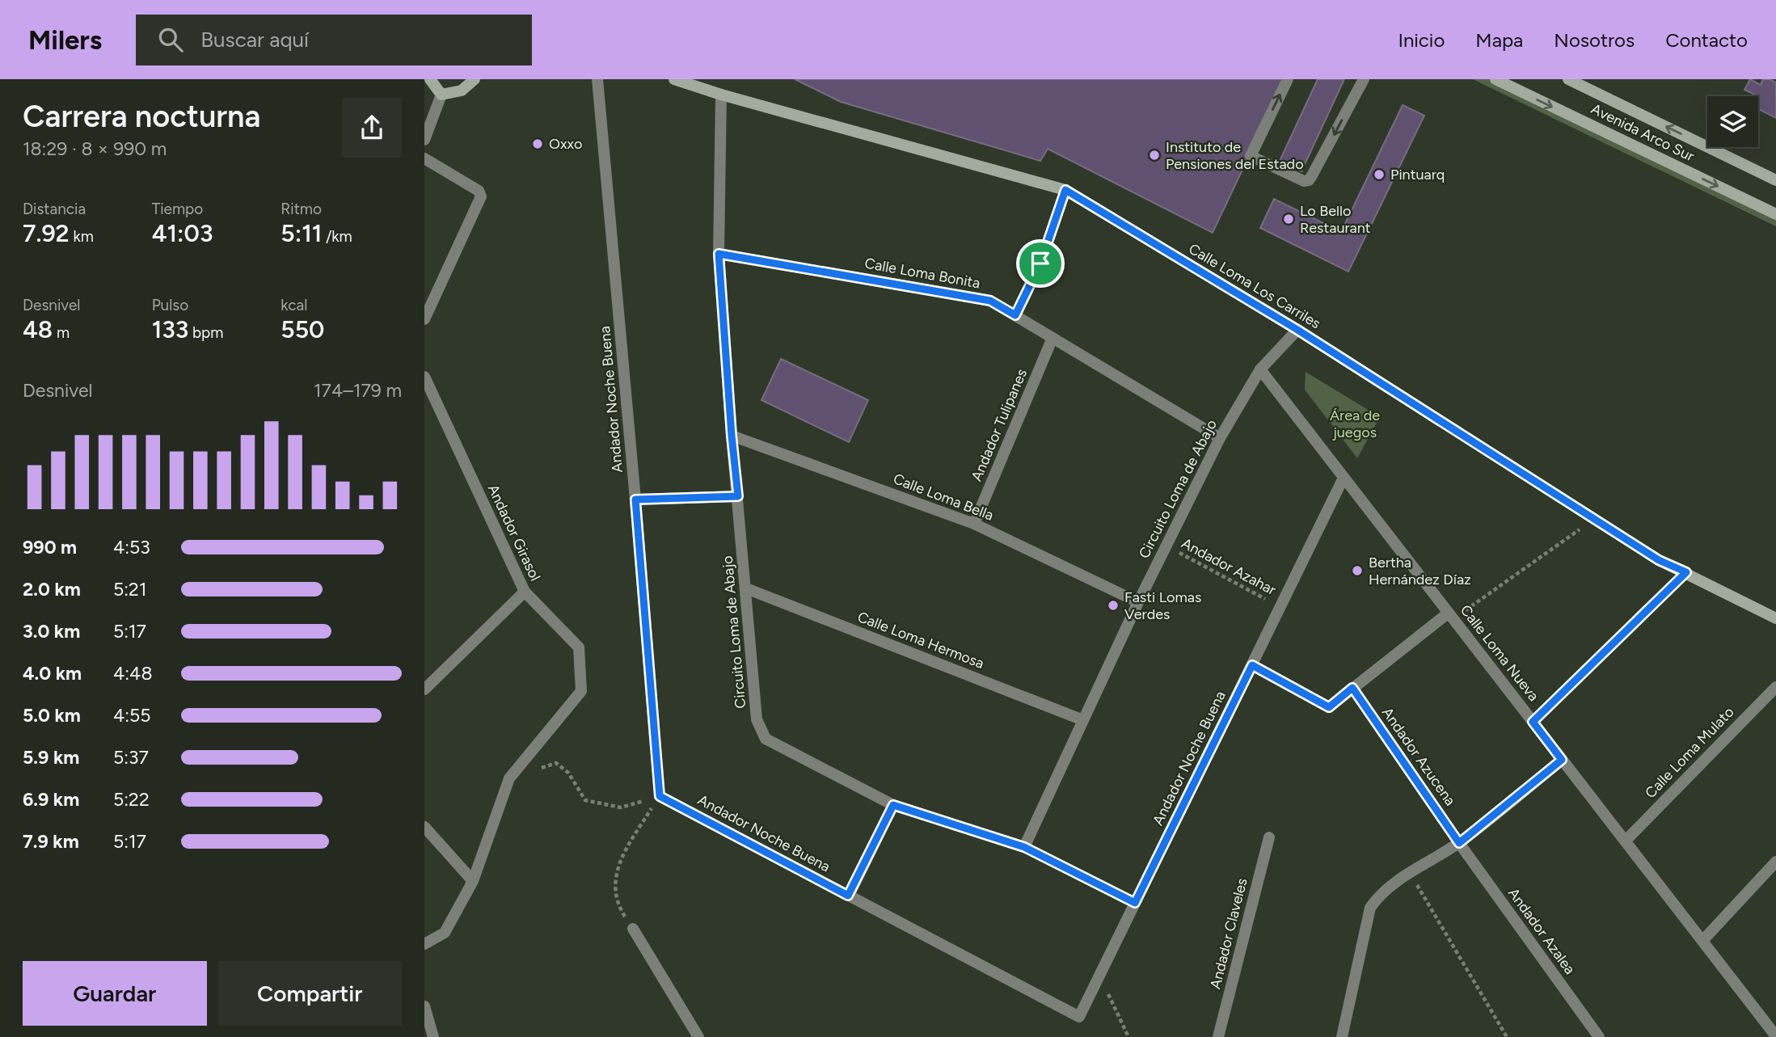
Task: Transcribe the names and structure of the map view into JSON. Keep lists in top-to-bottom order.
{
  "streets": {
    "street": [
      "Avenida Arco Sur",
      "Calle Loma Bonita",
      "Calle Loma Los Carriles",
      "Andador Noche Buena",
      "Andador Tulipanes",
      "Circuito Loma de Abajo",
      "Calle Loma Bella",
      "Andador Girasol",
      "Calle Loma Hermosa",
      "Calle Loma Nueva",
      "Calle Loma Mulato",
      "Andador Azalea",
      "Andador Claveles"
    ],
    "path": ["Andador Azahar", "Andador Azucena"]
  },
  "crossings": [
    ["Calle Loma Bonita", "Andador Tulipanes"],
    ["Calle Loma Bonita", "Circuito Loma de Abajo"],
    ["Calle Loma Los Carriles", "Circuito Loma de Abajo"],
    ["Andador Noche Buena", "Andador Azahar"],
    ["Andador Noche Buena", "Calle Loma Nueva"],
    ["Andador Tulipanes", "Calle Loma Bella"],
    ["Circuito Loma de Abajo", "Calle Loma Bella"],
    ["Circuito Loma de Abajo", "Andador Azahar"],
    ["Circuito Loma de Abajo", "Calle Loma Hermosa"],
    ["Circuito Loma de Abajo", "Calle Loma Nueva"],
    ["Calle Loma Nueva", "Calle Loma Mulato"],
    ["Andador Azucena", "Andador Azalea"]
  ],
  "parks": ["Área de juegos"],
  "places": [
    "Oxxo",
    "Instituto de Pensiones del Estado",
    "Pintuarq",
    "Lo Bello Restaurant",
    "Bertha Hernández Díaz",
    "Fasti Lomas Verdes"
  ],
  "page": {
    "header": "Milers",
    "search": "Buscar aquí",
    "nav": [
      "Inicio",
      "Mapa",
      "Nosotros",
      "Contacto"
    ],
    "heading": ["Carrera nocturna", "18:29 · 8 × 990 m"],
    "stats": [
      ["Distancia", "7.92 km"],
      ["Tiempo", "41:03"],
      ["Ritmo", "5:11 /km"],
      ["Desnivel", "48 m"],
      ["Pulso", "133 bpm"],
      ["kcal", "550"]
    ],
    "chart": ["Desnivel", "174–179 m"],
    "list": [
      {
        "name": "990 m",
        "note": "4:53"
      },
      {
        "name": "2.0 km",
        "note": "5:21"
      },
      {
        "name": "3.0 km",
        "note": "5:17"
      },
      {
        "name": "4.0 km",
        "note": "4:48"
      },
      {
        "name": "5.0 km",
        "note": "4:55"
      },
      {
        "name": "5.9 km",
        "note": "5:37"
      },
      {
        "name": "6.9 km",
        "note": "5:22"
      },
      {
        "name": "7.9 km",
        "note": "5:17"
      }
    ],
    "buttons": ["Guardar", "Compartir"]
  }
}
